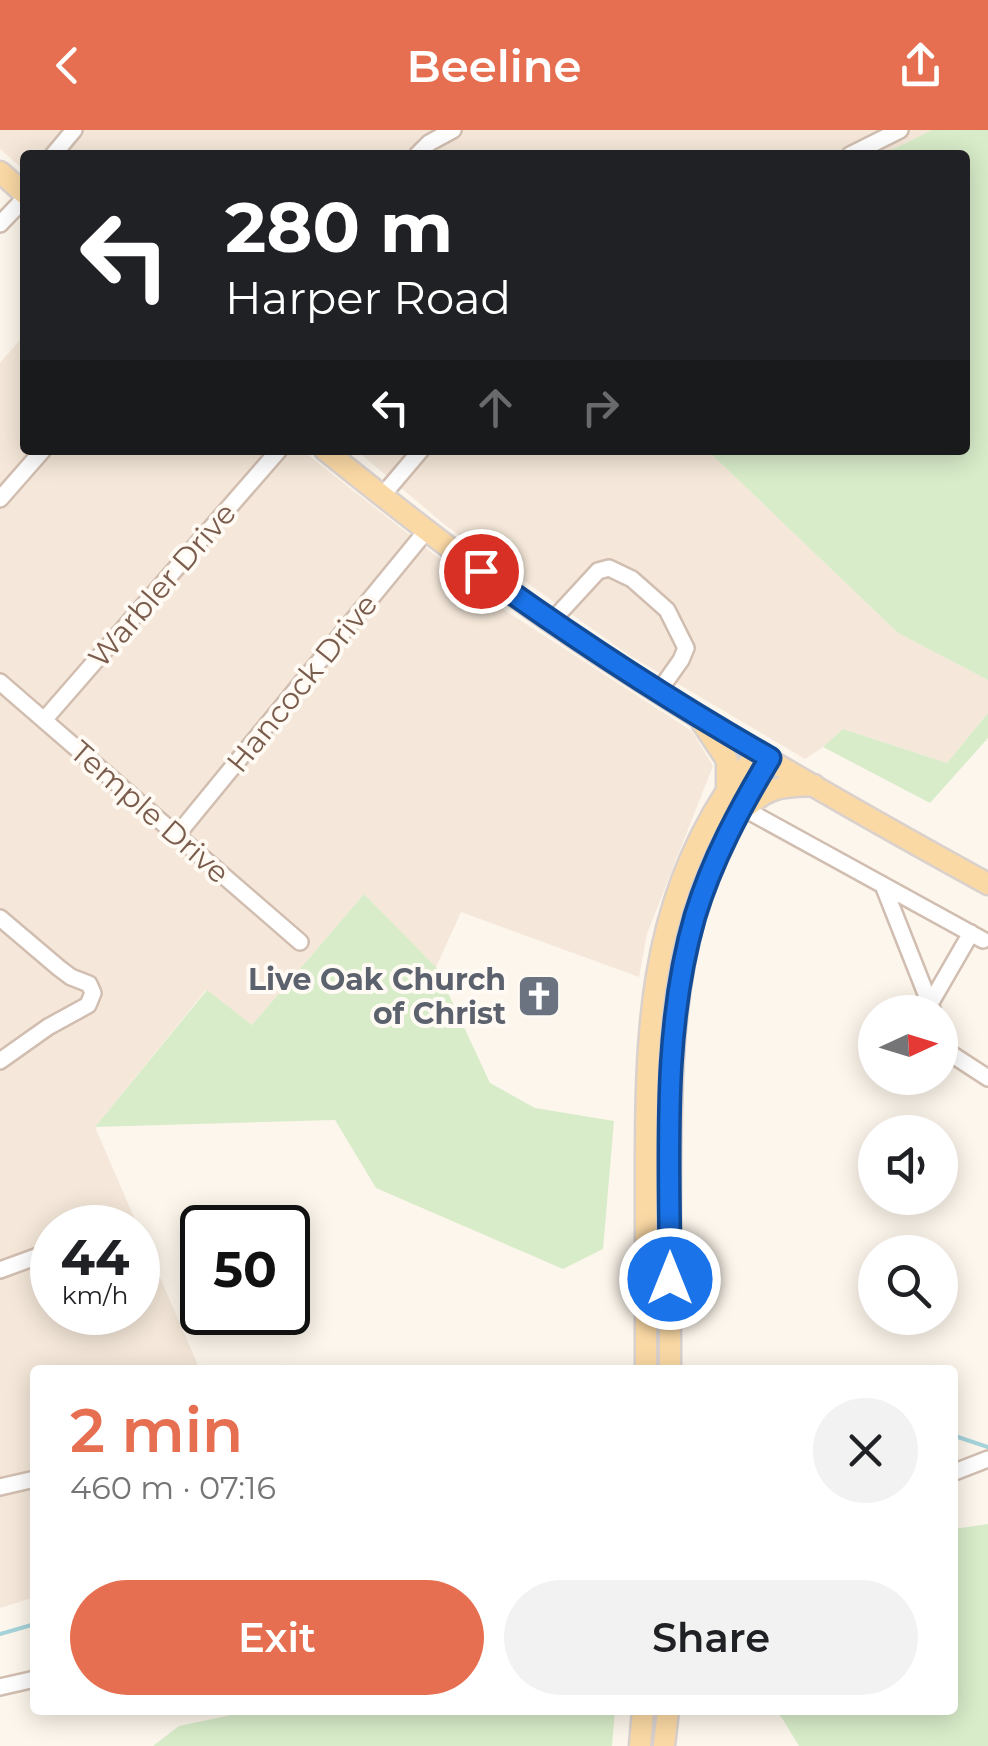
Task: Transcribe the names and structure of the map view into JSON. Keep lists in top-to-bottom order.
{
  "streets": {
    "street": ["Warbler Drive", "Hancock Drive", "Temple Drive"]
  },
  "crossings": [
    ["Warbler Drive", "Temple Drive"],
    ["Hancock Drive", "Temple Drive"]
  ],
  "places": {
    "church": ["Live Oak Church of Christ"]
  },
  "north": "right",
  "page": {
    "header": "Beeline",
    "turn": ["280 m", "Harper Road"],
    "speed": "44 km/h",
    "limit": "50",
    "heading": ["2 min", "460 m · 07:16"],
    "buttons": ["Exit", "Share"]
  }
}
